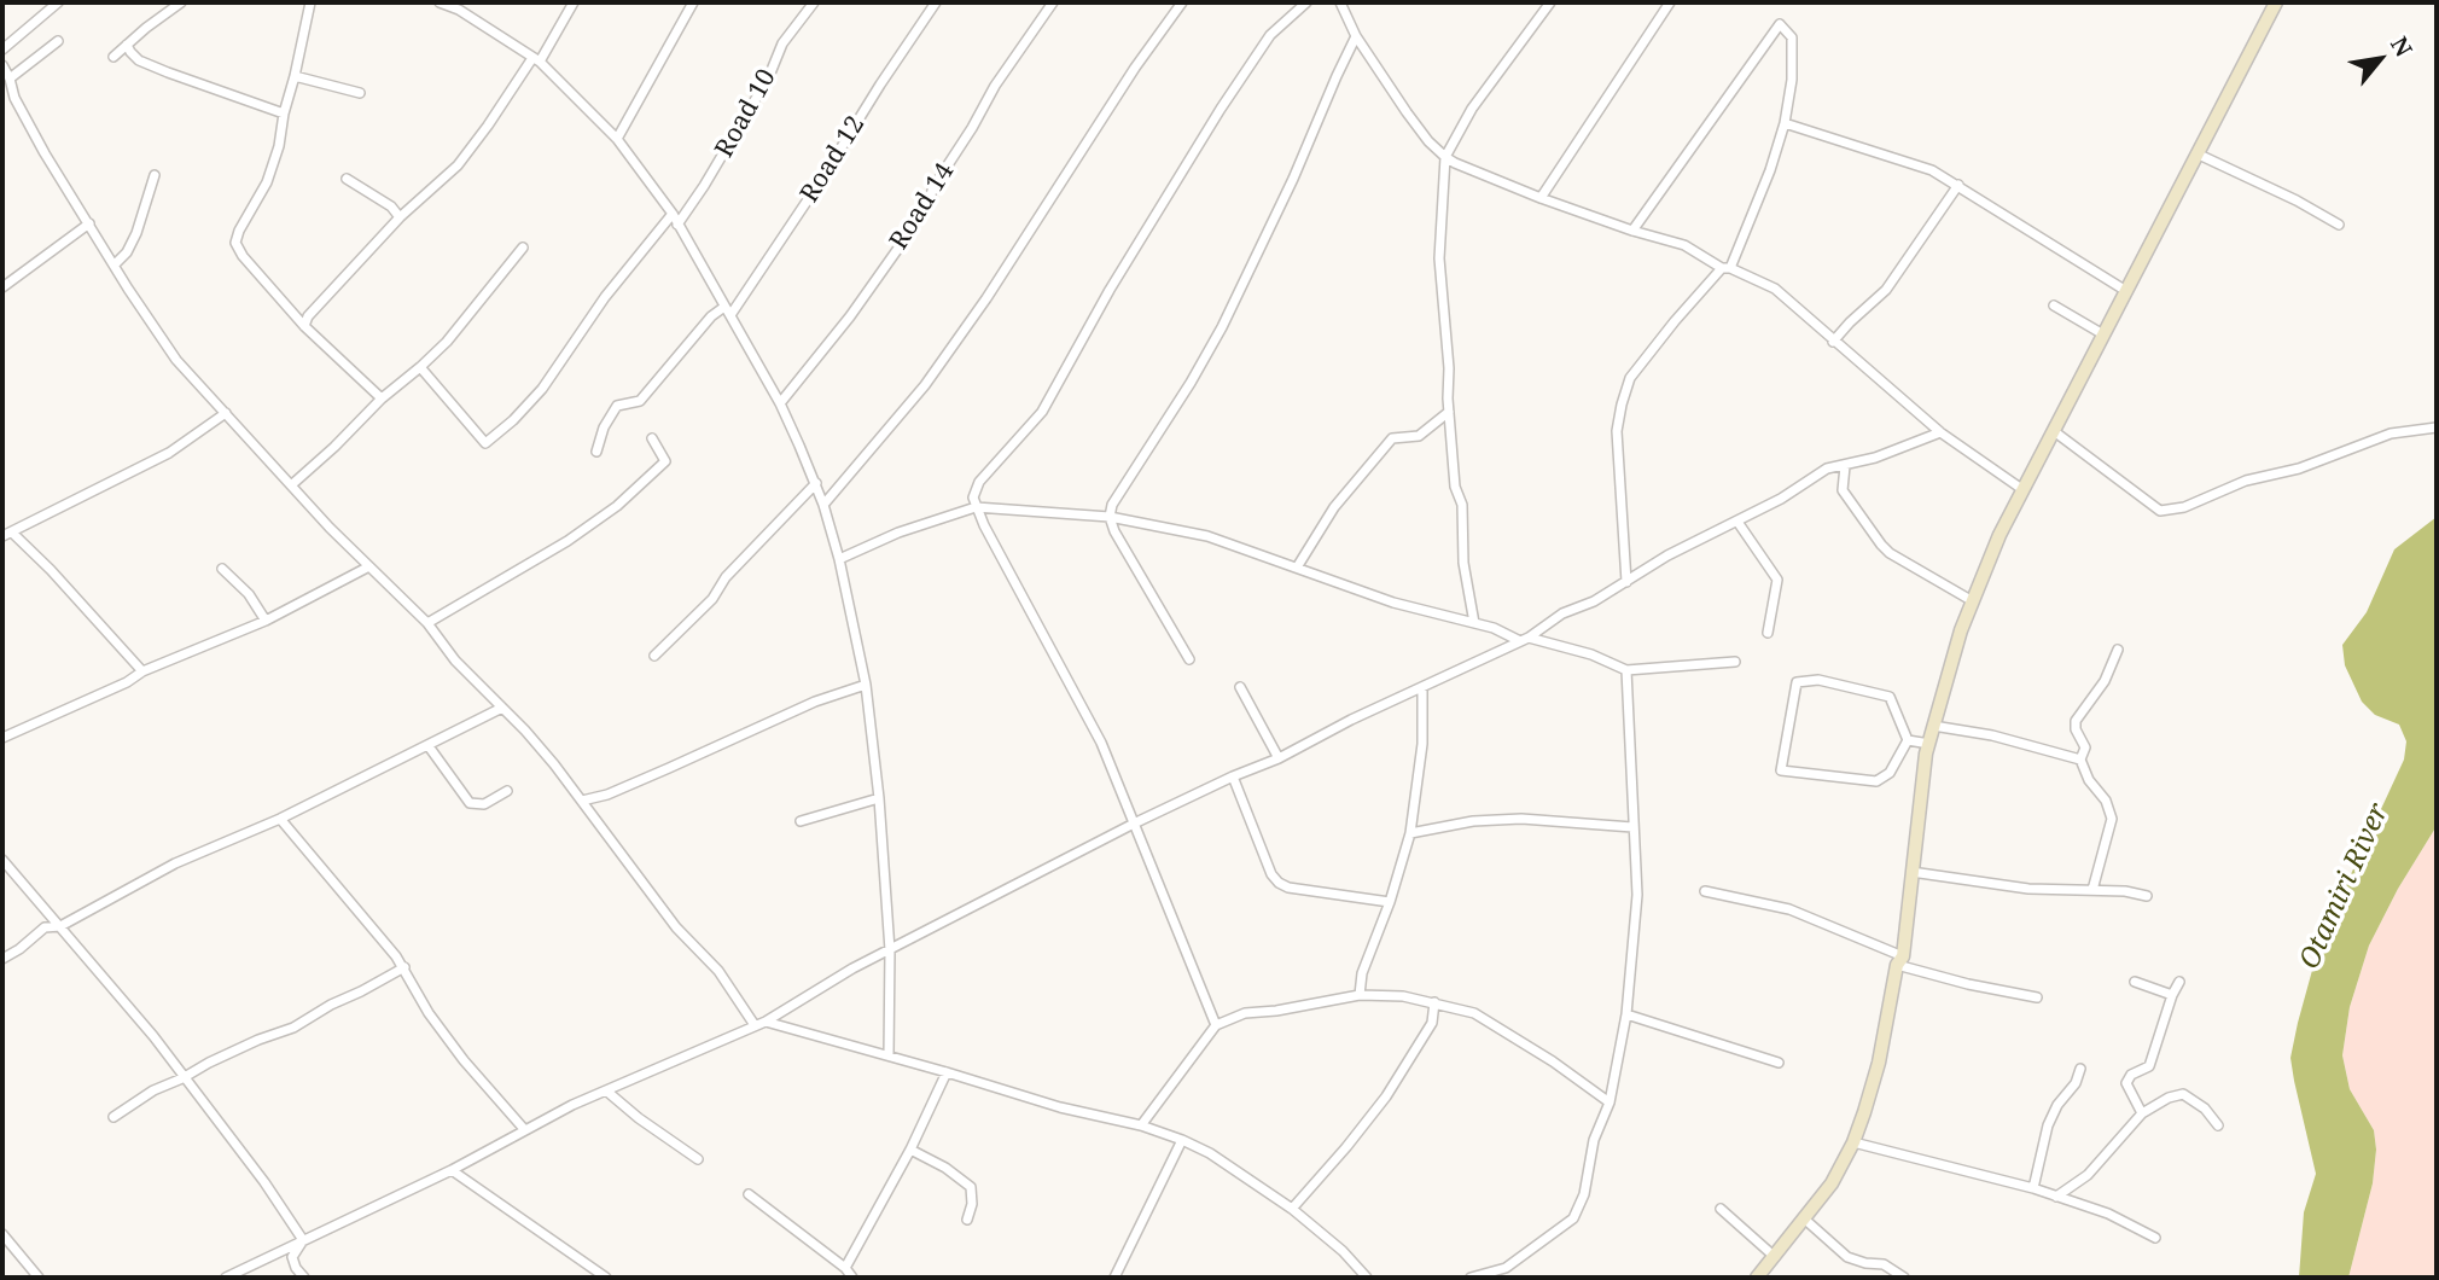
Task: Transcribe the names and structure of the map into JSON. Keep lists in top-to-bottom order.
{
  "streets": {
    "street": ["Road 10", "Road 12", "Road 14"]
  },
  "water": ["Otamiri River"],
  "north": "top right"
}
